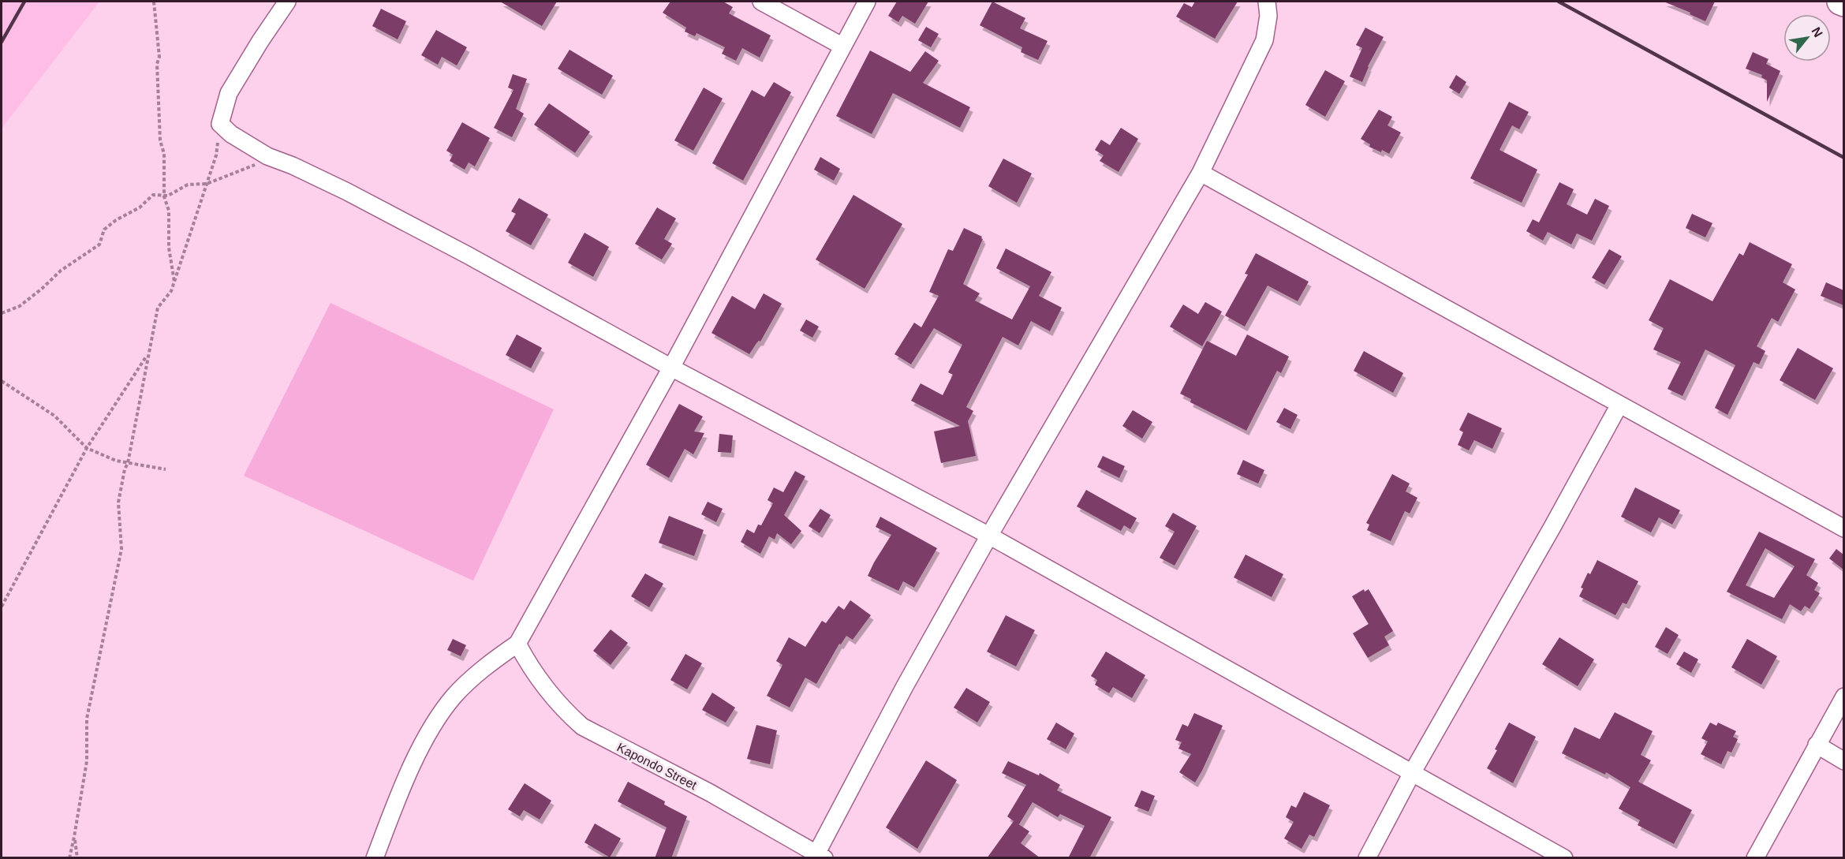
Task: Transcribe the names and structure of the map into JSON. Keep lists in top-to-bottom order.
{
  "streets": {
    "street": ["Kapondo Street"]
  },
  "north": "top right"
}
